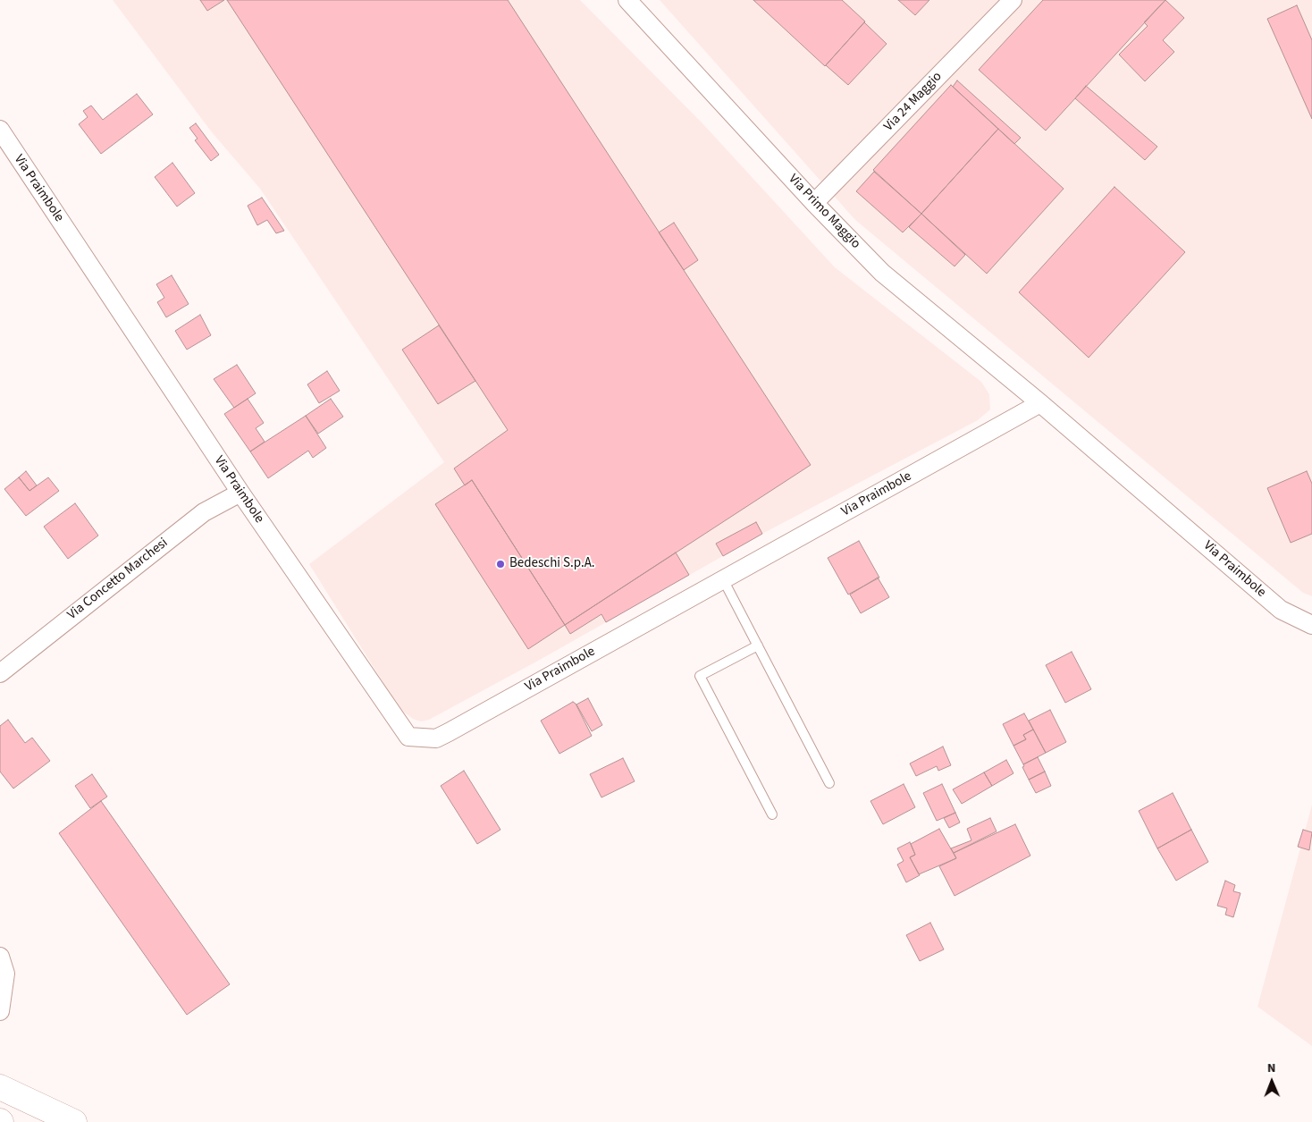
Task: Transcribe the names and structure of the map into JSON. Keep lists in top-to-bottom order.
{
  "streets": {
    "street": [
      "Via 24 Maggio",
      "Via Praimbole",
      "Via Primo Maggio",
      "Via Concetto Marchesi"
    ]
  },
  "crossings": [
    ["Via 24 Maggio", "Via Primo Maggio"],
    ["Via Praimbole", "Via Primo Maggio"],
    ["Via Praimbole", "Via Concetto Marchesi"]
  ],
  "places": ["Bedeschi S.p.A."],
  "north": "top"
}
